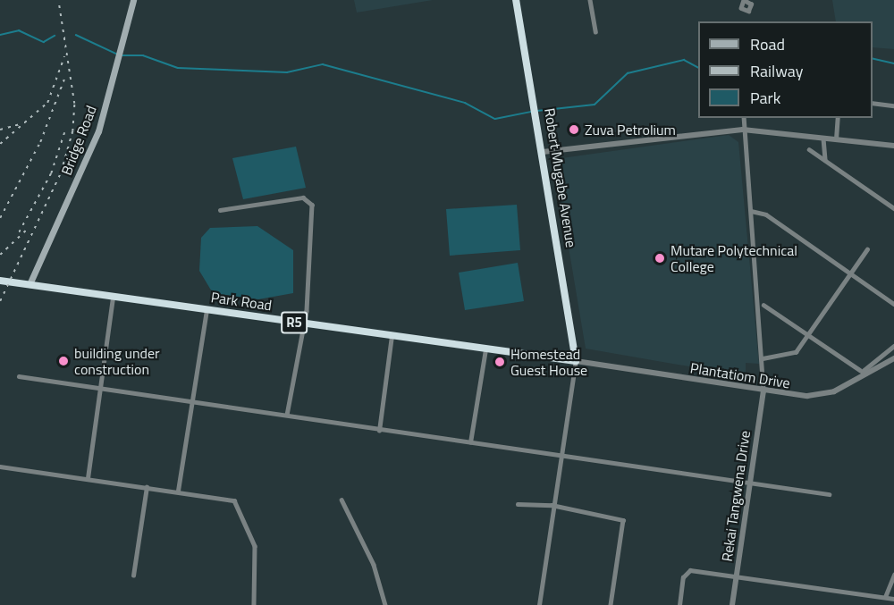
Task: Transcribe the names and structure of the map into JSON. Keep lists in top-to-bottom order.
{
  "streets": {
    "highway": ["Robert Mugabe Avenue", "Park Road", "R5"],
    "main road": ["Bridge Road"],
    "street": ["Plantatiom Drive", "Rekai Tangwena Drive"]
  },
  "crossings": [
    ["Bridge Road", "Park Road"],
    ["Robert Mugabe Avenue", "Park Road"],
    ["Robert Mugabe Avenue", "Plantatiom Drive"],
    ["Park Road", "Plantatiom Drive"],
    ["Plantatiom Drive", "Rekai Tangwena Drive"]
  ],
  "places": [
    "Zuva Petrolium",
    "Mutare Polytechnical College",
    "building under construction",
    "Homestead Guest House"
  ],
  "legend": ["Road", "Railway", "Park"]
}
